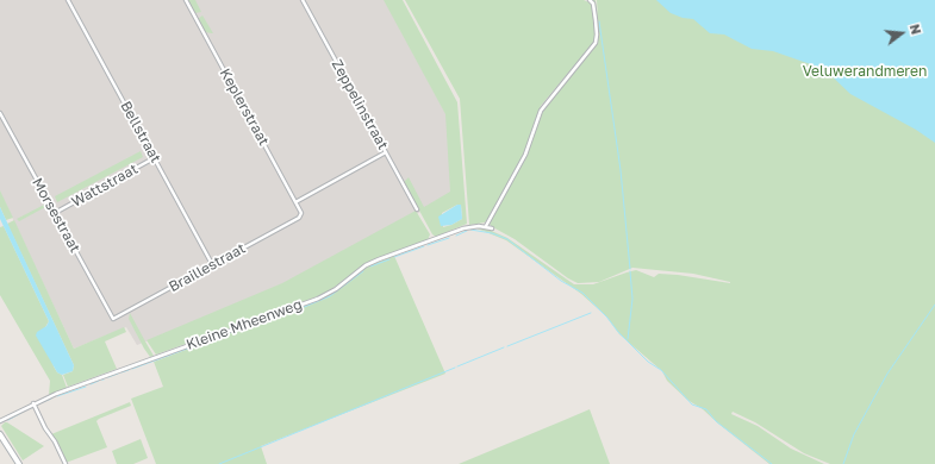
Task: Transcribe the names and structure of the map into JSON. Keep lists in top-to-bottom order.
{
  "streets": {
    "street": [
      "Zeppelinstraat",
      "Keplerstraat",
      "Bellstraat",
      "Wattstraat",
      "Morsestraat",
      "Braillestraat",
      "Kleine Mheenweg"
    ]
  },
  "crossings": [
    ["Keplerstraat", "Braillestraat"],
    ["Bellstraat", "Wattstraat"],
    ["Bellstraat", "Braillestraat"],
    ["Wattstraat", "Morsestraat"],
    ["Morsestraat", "Braillestraat"]
  ],
  "parks": ["Veluwerandmeren"],
  "north": "right"
}
